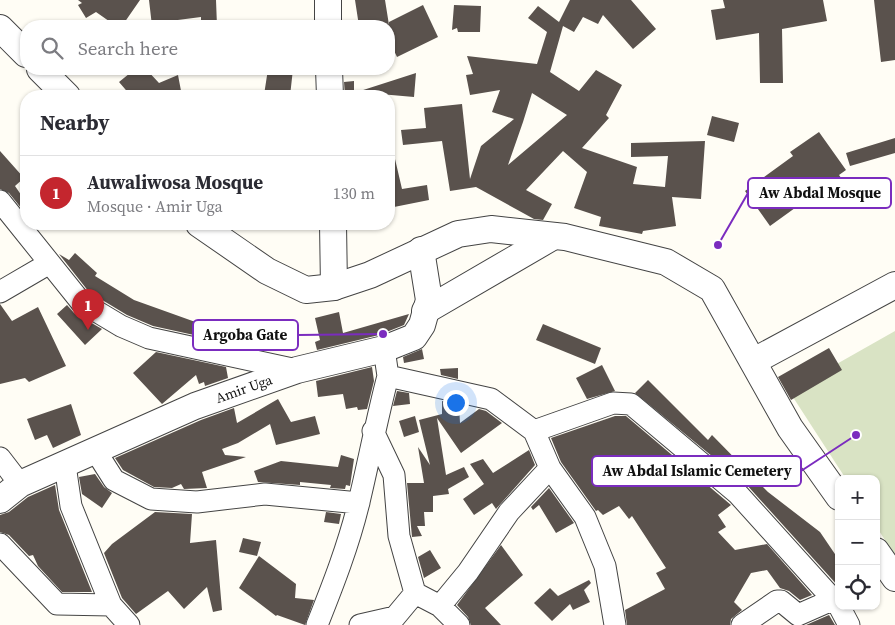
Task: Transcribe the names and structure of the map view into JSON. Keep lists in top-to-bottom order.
{
  "streets": {
    "street": ["Amir Uga"]
  },
  "places": ["Aw Abdal Mosque", "Argoba Gate", "Aw Abdal Islamic Cemetery"],
  "page": {
    "search": "Search here",
    "heading": "Nearby",
    "list": [
      {
        "mark": "1",
        "name": "Auwaliwosa Mosque",
        "note": "Mosque · Amir Uga",
        "value": "130 m"
      }
    ],
    "pins": "1",
    "map_buttons": ["+", "−"]
  }
}
